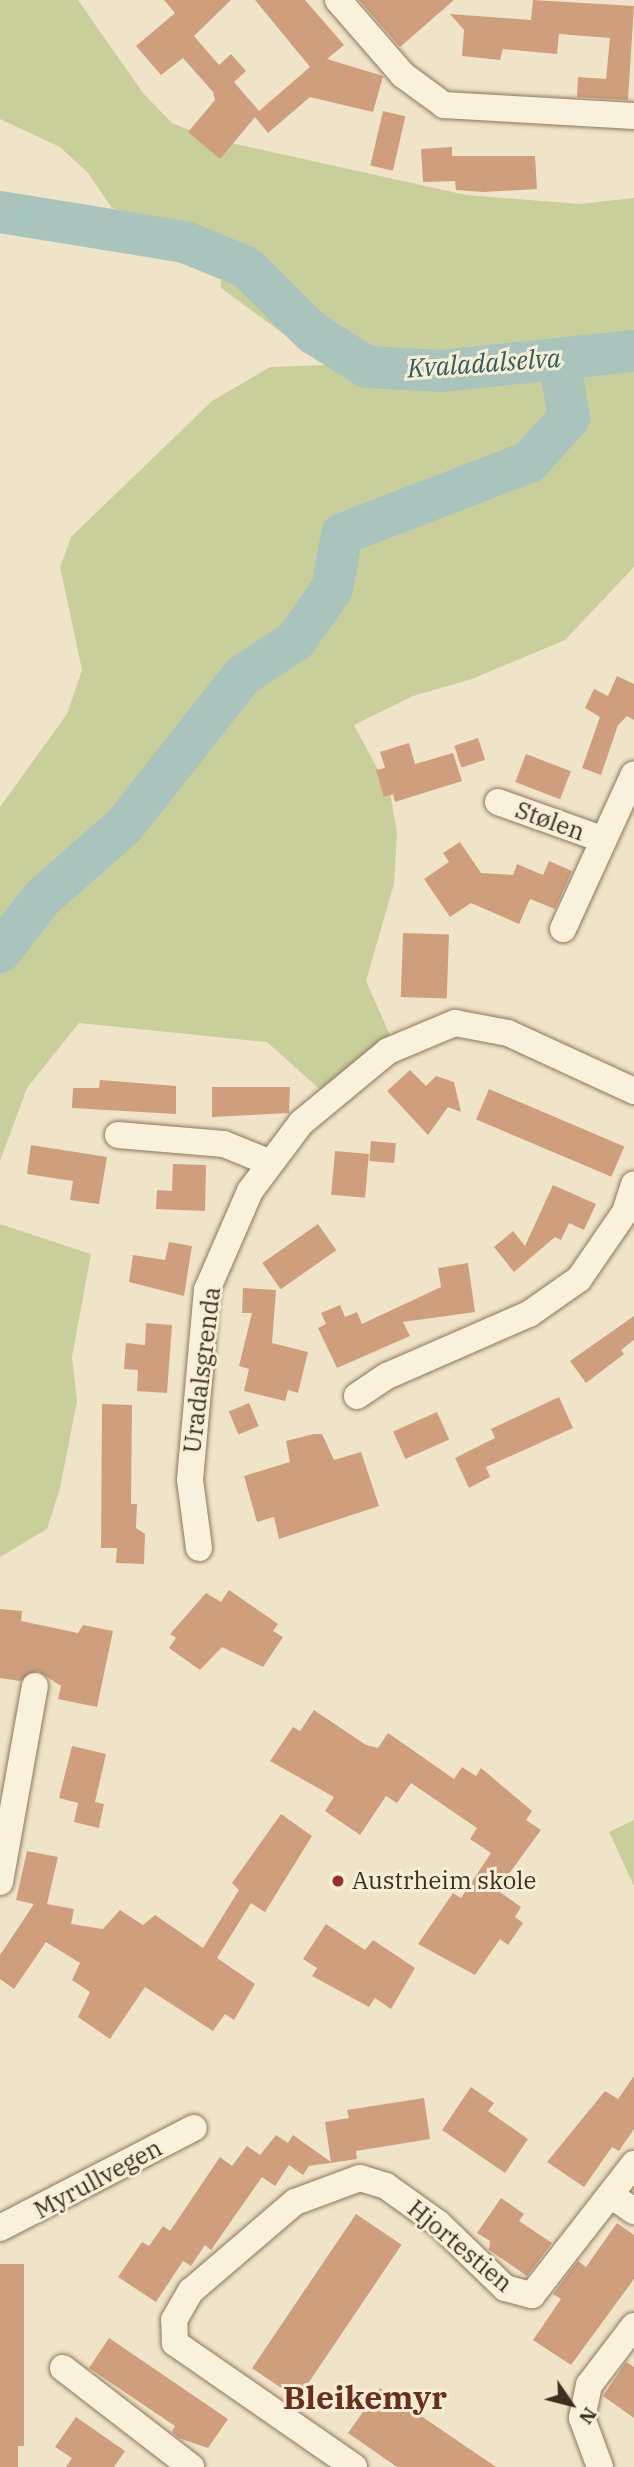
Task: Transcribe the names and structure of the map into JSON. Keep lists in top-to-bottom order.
{
  "streets": {
    "street": [
      "Stølen",
      "Uradalsgrenda",
      "Myrullvegen",
      "Hjortestien"
    ]
  },
  "districts": ["Bleikemyr"],
  "water": ["Kvaladalselva"],
  "places": ["Austrheim skole"],
  "north": "bottom right"
}
